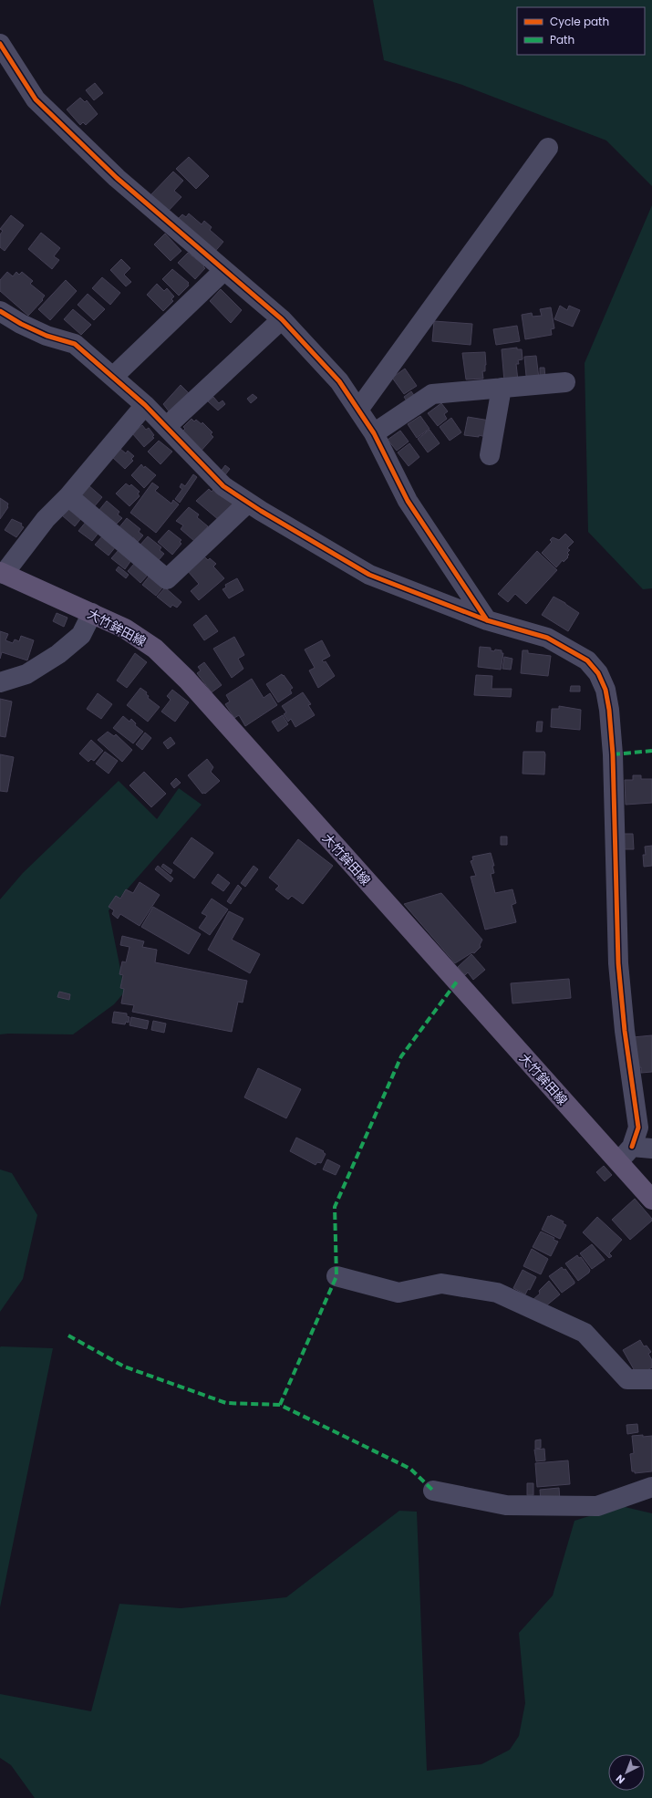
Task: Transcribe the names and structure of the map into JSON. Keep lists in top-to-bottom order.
{
  "streets": {
    "main road": ["大竹鉾田線"]
  },
  "legend": ["Cycle path", "Path"],
  "north": "bottom left"
}
